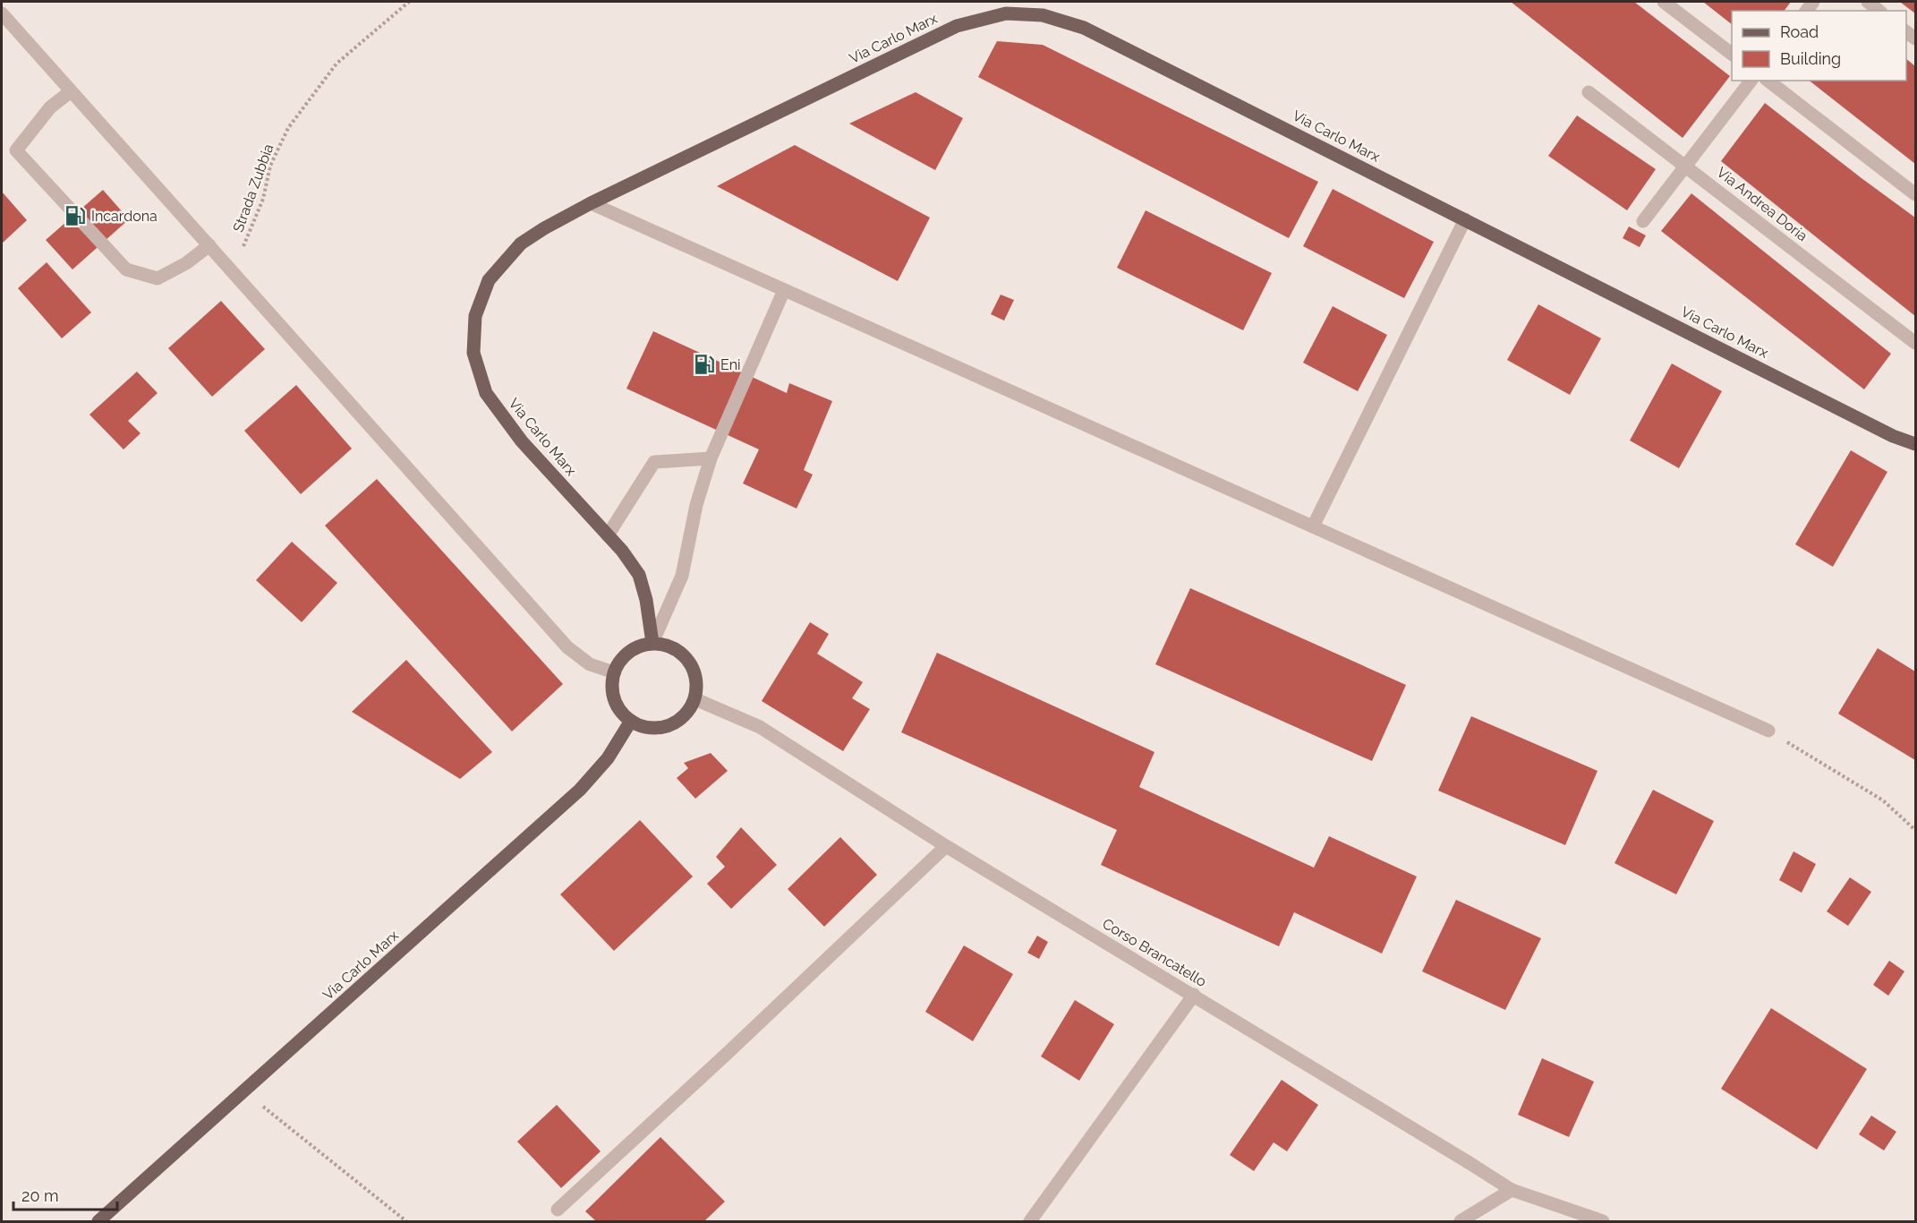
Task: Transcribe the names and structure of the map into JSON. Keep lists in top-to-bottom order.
{
  "streets": {
    "main road": ["Via Carlo Marx"],
    "street": ["Via Andrea Doria", "Corso Brancatello"],
    "path": ["Strada Zubbia"]
  },
  "crossings": [
    ["Via Carlo Marx", "Corso Brancatello"]
  ],
  "places": {
    "fuel station": ["Incardona", "Eni"]
  },
  "legend": ["Road", "Building"],
  "scale_bar": "20 m"
}
